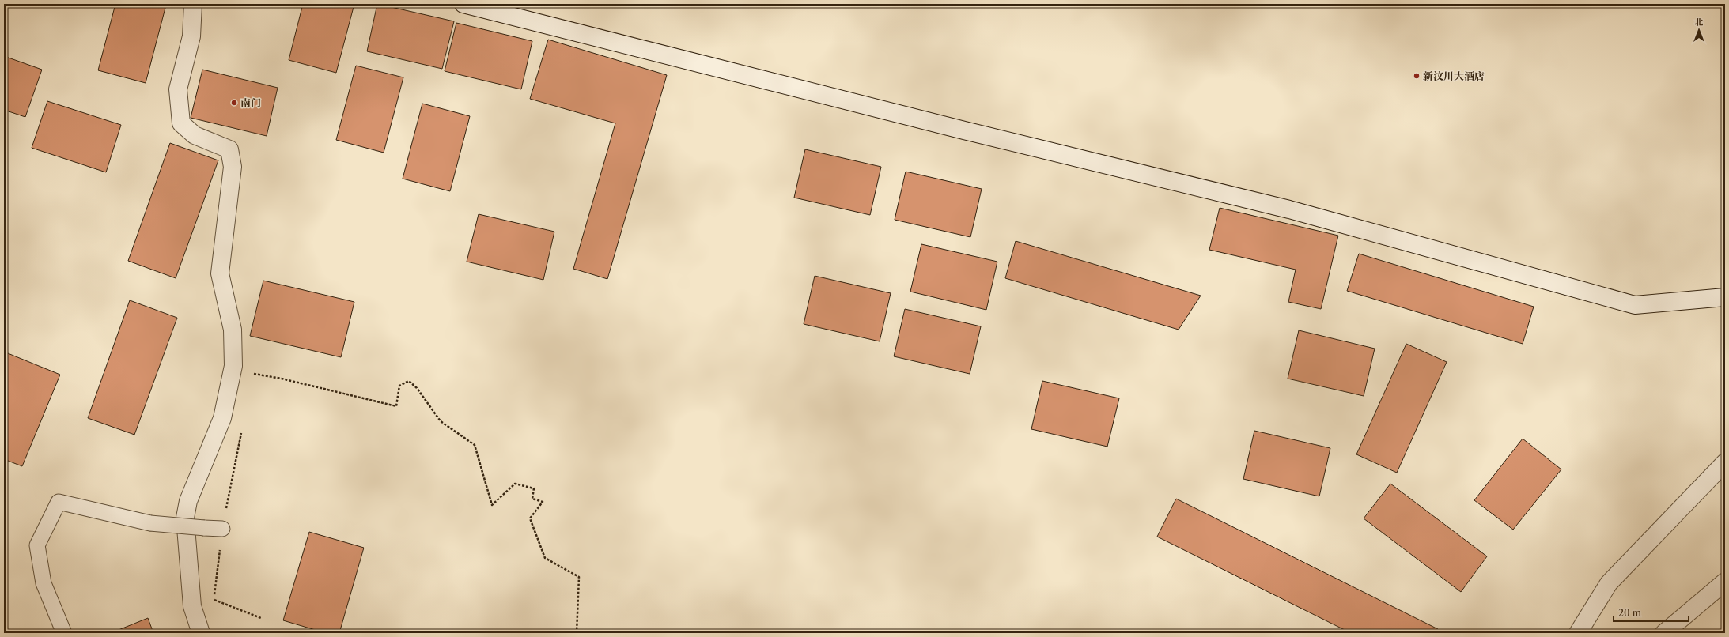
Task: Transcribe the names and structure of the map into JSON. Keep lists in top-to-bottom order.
{
  "places": ["新汶川大酒店", "南门"],
  "scale_bar": "20 m",
  "north": "top"
}
